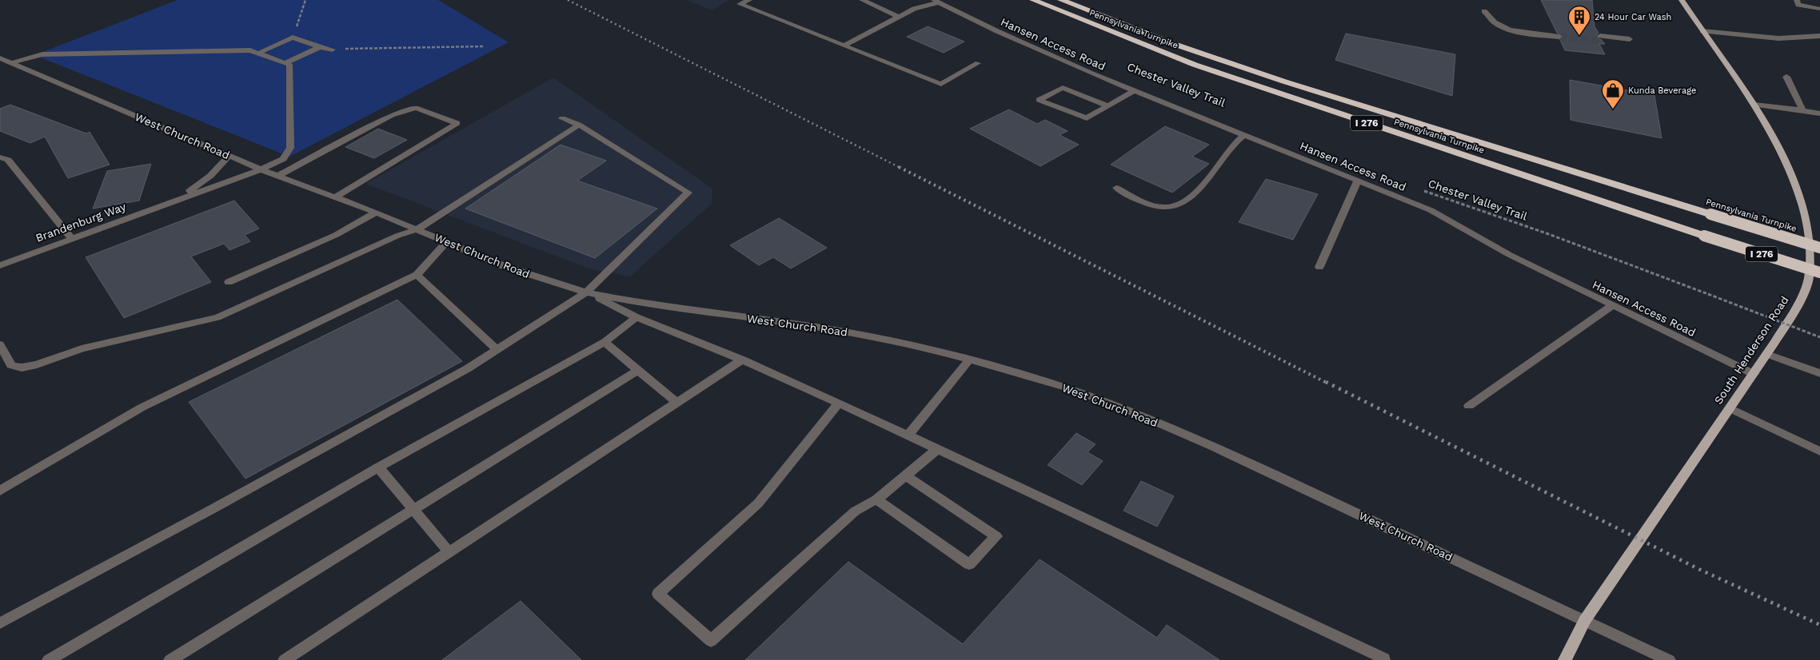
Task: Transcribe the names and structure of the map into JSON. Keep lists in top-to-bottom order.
{
  "streets": {
    "highway": ["Pennsylvania Turnpike", "I 276"],
    "main road": ["South Henderson Road"],
    "street": ["Hansen Access Road", "West Church Road", "Brandenburg Way"],
    "path": ["Chester Valley Trail"]
  },
  "crossings": [
    ["Hansen Access Road", "South Henderson Road"],
    ["West Church Road", "Brandenburg Way"],
    ["West Church Road", "South Henderson Road"]
  ],
  "places": {
    "building": ["24 Hour Car Wash"],
    "shop": ["Kunda Beverage"]
  }
}
